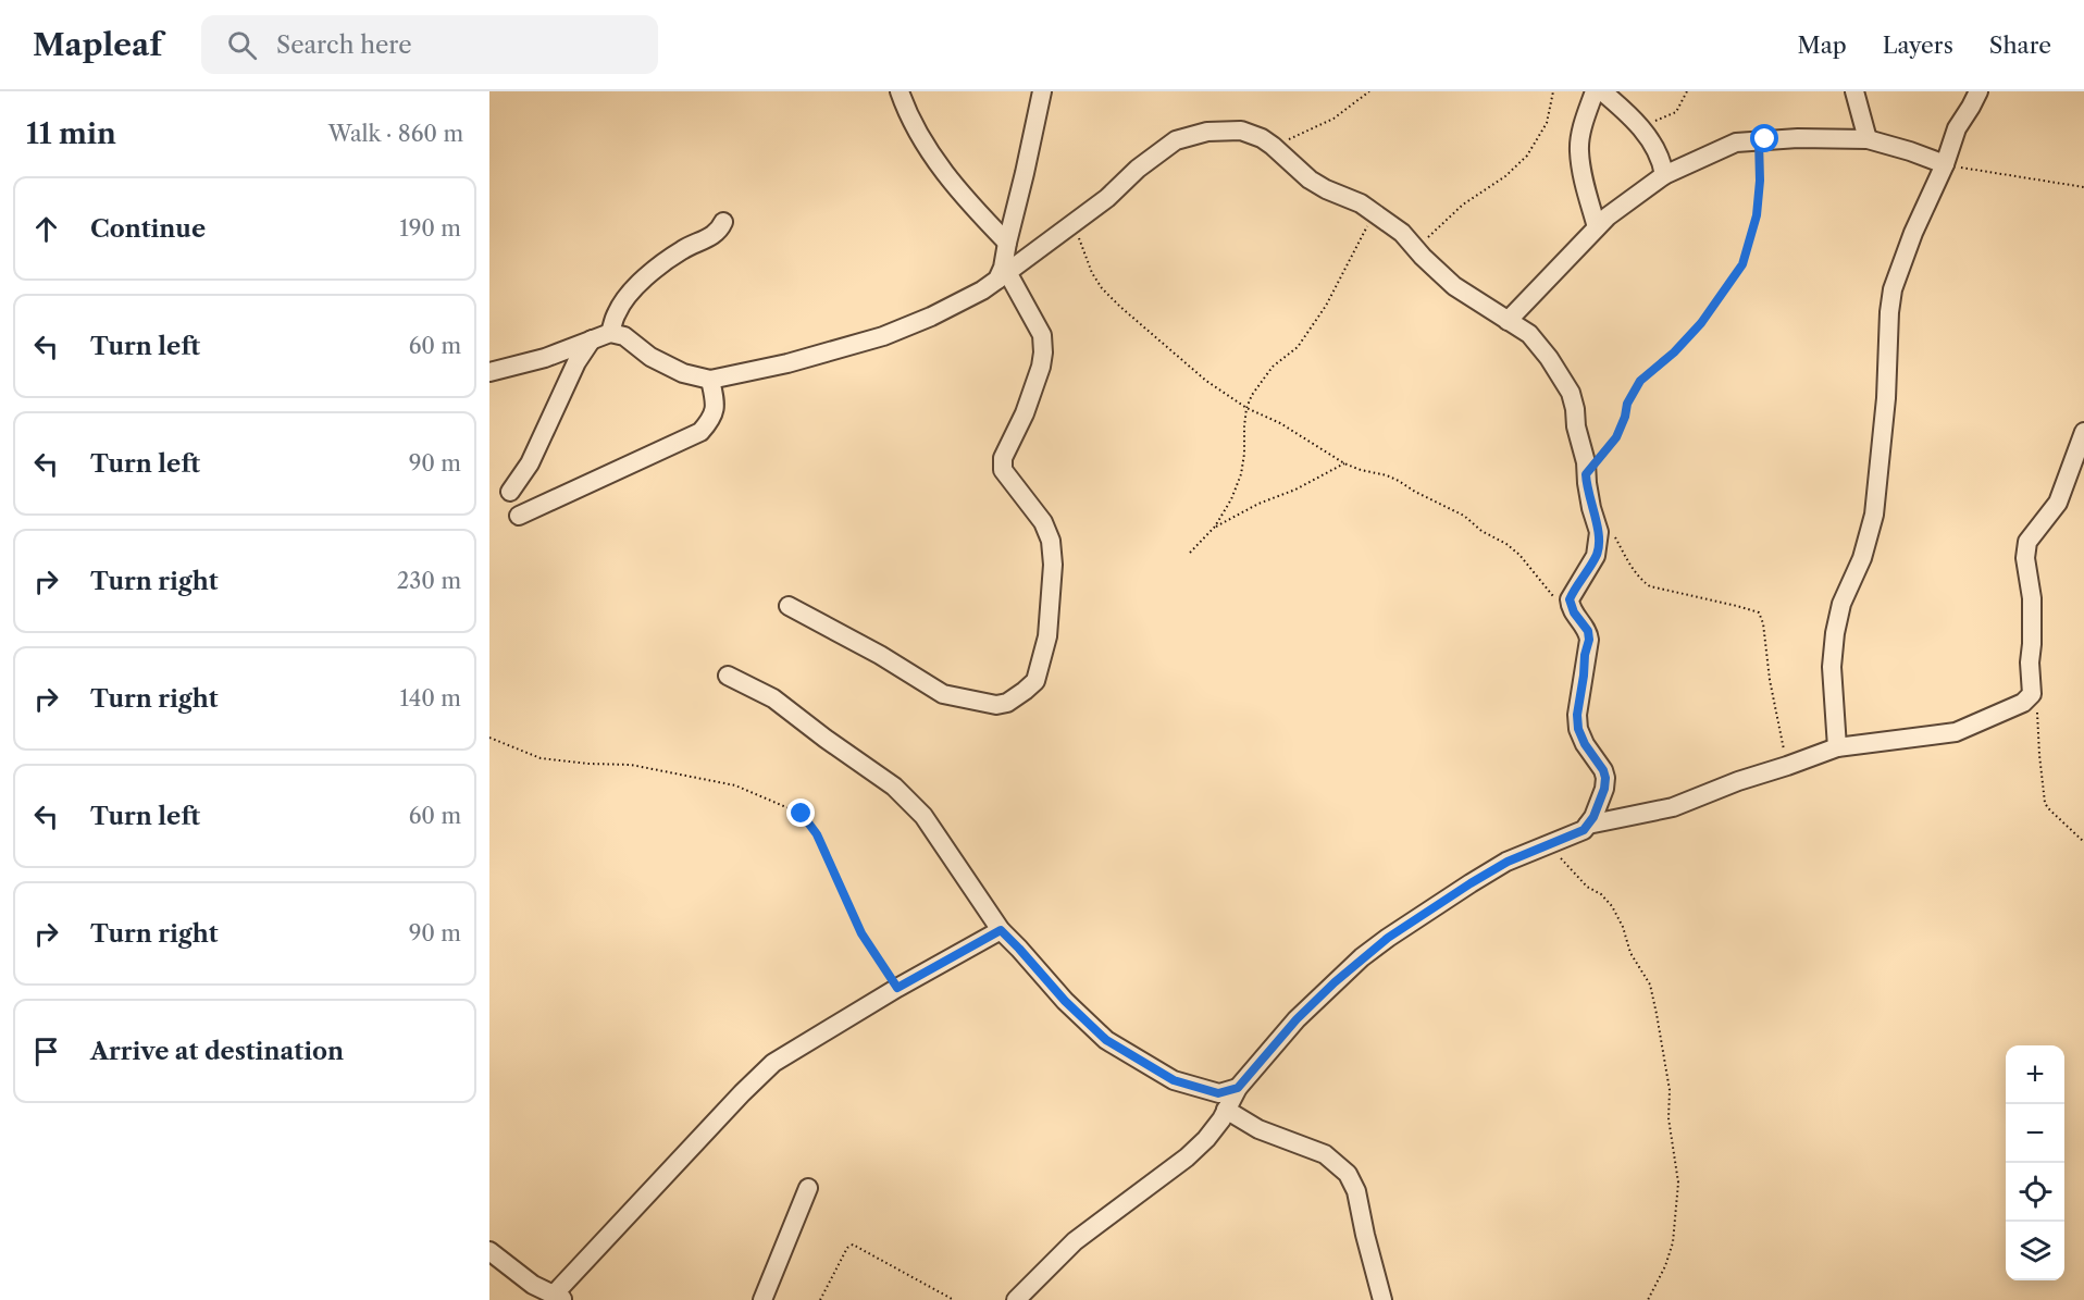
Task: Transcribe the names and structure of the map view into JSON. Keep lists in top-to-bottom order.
{
  "page": {
    "header": "Mapleaf",
    "search": "Search here",
    "nav": ["Map", "Layers", "Share"],
    "heading": ["11 min", "Walk · 860 m"],
    "list": [
      ["Continue", "190 m"],
      ["Turn left", "60 m"],
      ["Turn left", "90 m"],
      ["Turn right", "230 m"],
      ["Turn right", "140 m"],
      ["Turn left", "60 m"],
      ["Turn right", "90 m"],
      "Arrive at destination"
    ],
    "map_buttons": ["+", "−"]
  }
}
